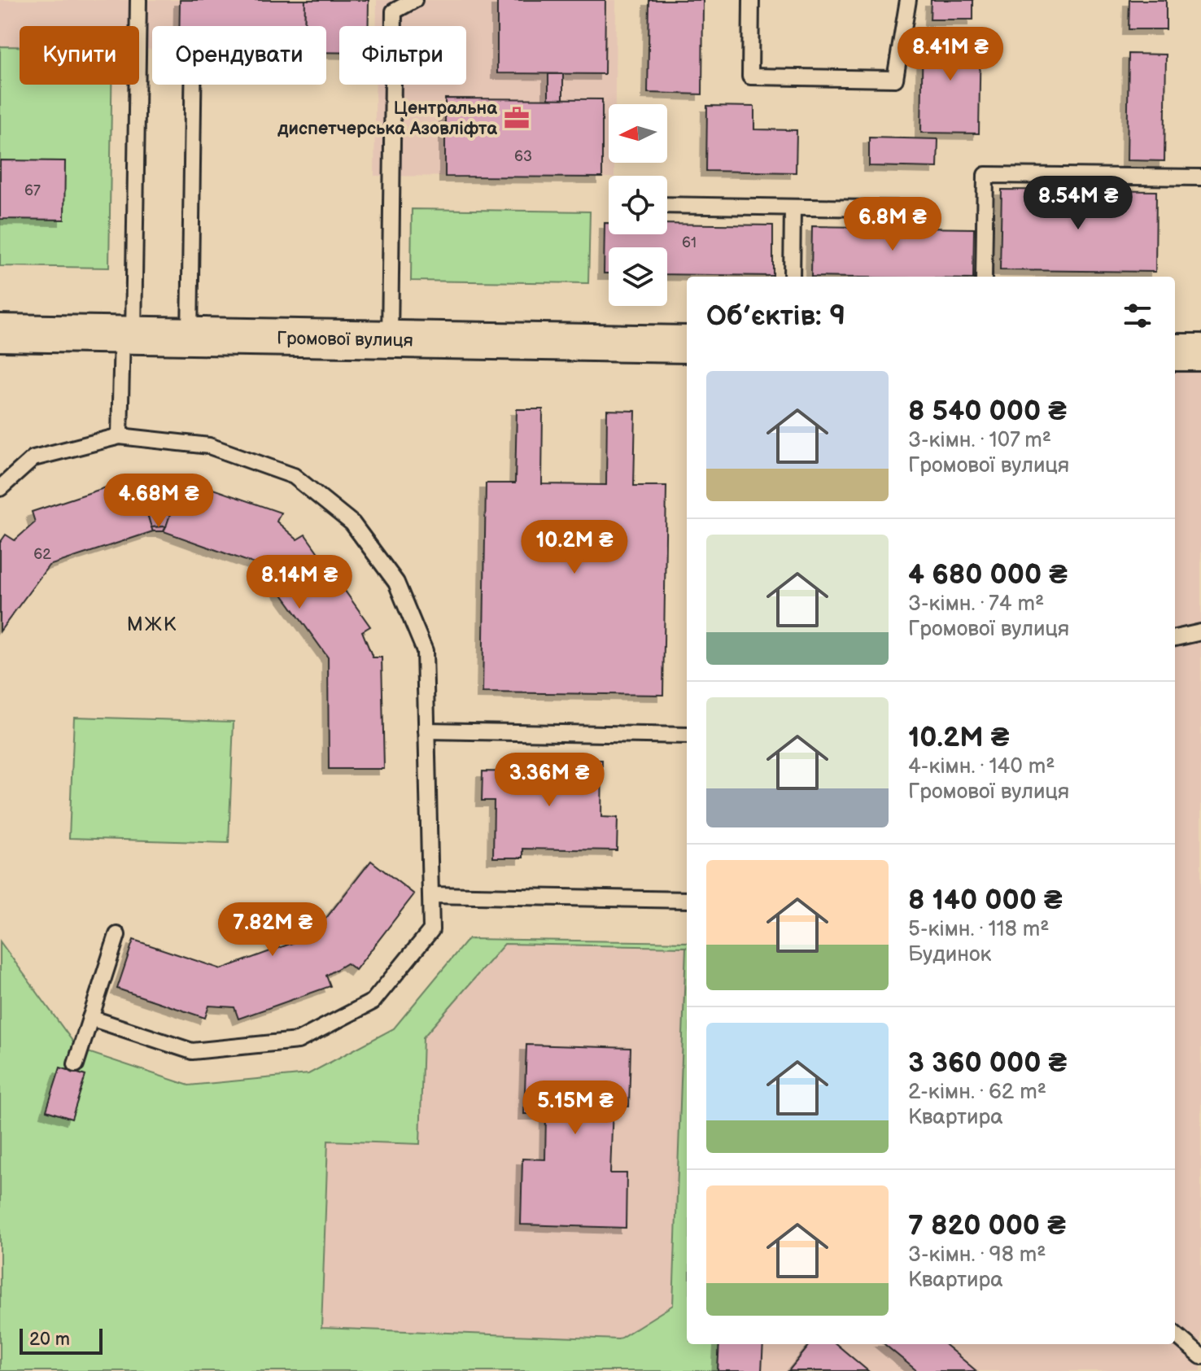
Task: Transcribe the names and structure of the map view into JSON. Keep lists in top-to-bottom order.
{
  "streets": {
    "street": ["Громової вулиця"]
  },
  "districts": ["МЖК"],
  "places": {
    "office": ["Центральна диспетчерська Азовліфта"]
  },
  "house_numbers": [
    "63",
    "67",
    "61",
    "62"
  ],
  "scale_bar": "20 m",
  "north": "left",
  "page": {
    "chip": ["Купити", "Орендувати", "Фільтри"],
    "price": [
      "8.41M ₴",
      "8.54M ₴",
      "6.8M ₴",
      "4.68M ₴",
      "10.2M ₴",
      "8.14M ₴",
      "3.36M ₴",
      "7.82M ₴",
      "5.15M ₴"
    ],
    "heading": "Об’єктів: 9",
    "list": [
      {
        "name": "8 540 000 ₴",
        "note": "3-кімн. · 107 m² · Громової вулиця"
      },
      {
        "name": "4 680 000 ₴",
        "note": "3-кімн. · 74 m² · Громової вулиця"
      },
      {
        "name": "10.2M ₴",
        "note": "4-кімн. · 140 m² · Громової вулиця"
      },
      {
        "name": "8 140 000 ₴",
        "note": "5-кімн. · 118 m² · Будинок"
      },
      {
        "name": "3 360 000 ₴",
        "note": "2-кімн. · 62 m² · Квартира"
      },
      {
        "name": "7 820 000 ₴",
        "note": "3-кімн. · 98 m² · Квартира"
      }
    ],
    "scale": "20 m"
  }
}
